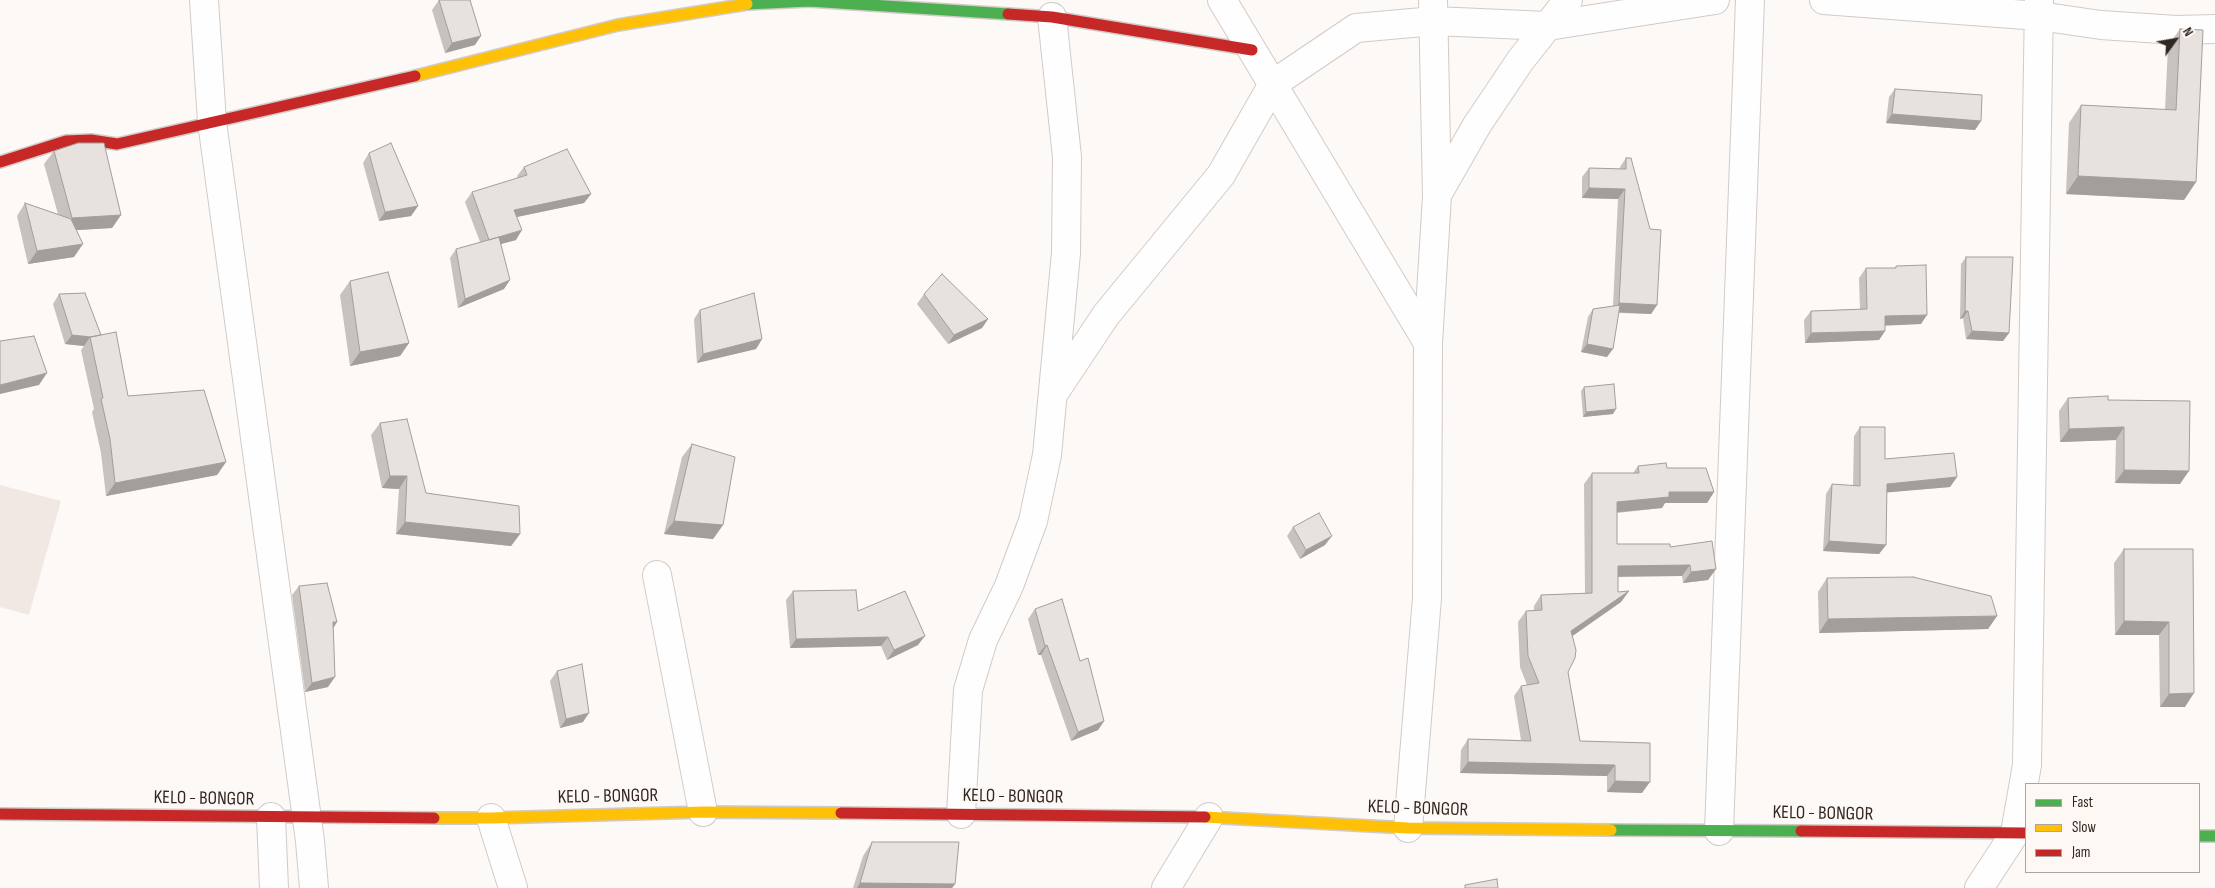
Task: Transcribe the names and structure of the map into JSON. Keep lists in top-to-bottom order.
{
  "streets": {
    "main road": ["KELO - BONGOR"]
  },
  "legend": ["Fast", "Slow", "Jam"],
  "north": "top right"
}
